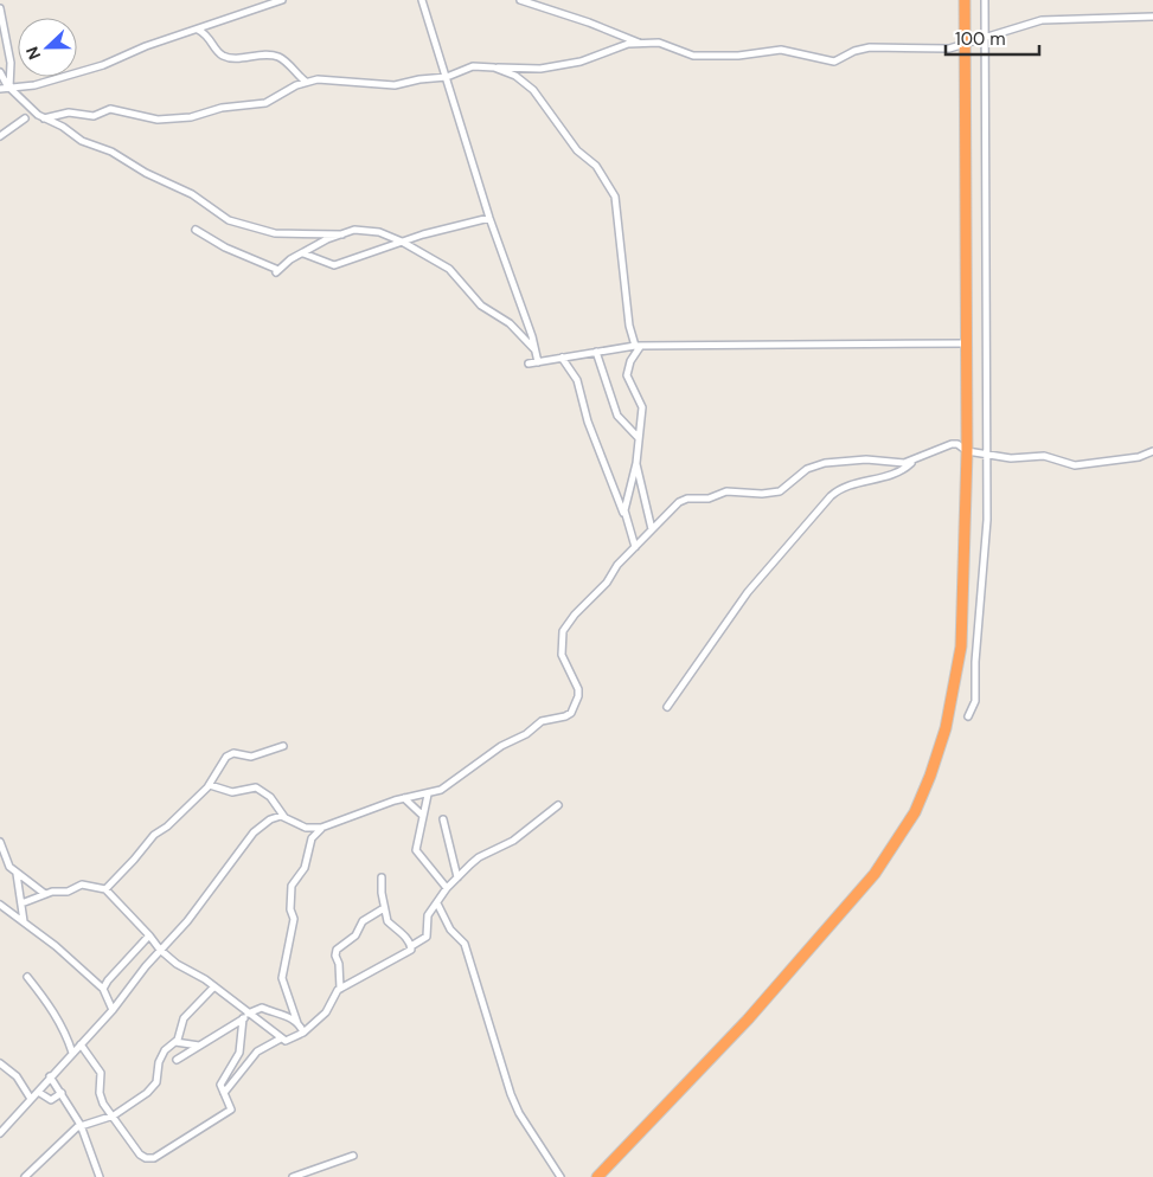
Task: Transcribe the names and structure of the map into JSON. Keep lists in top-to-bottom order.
{
  "scale_bar": "100 m",
  "north": "left"
}
